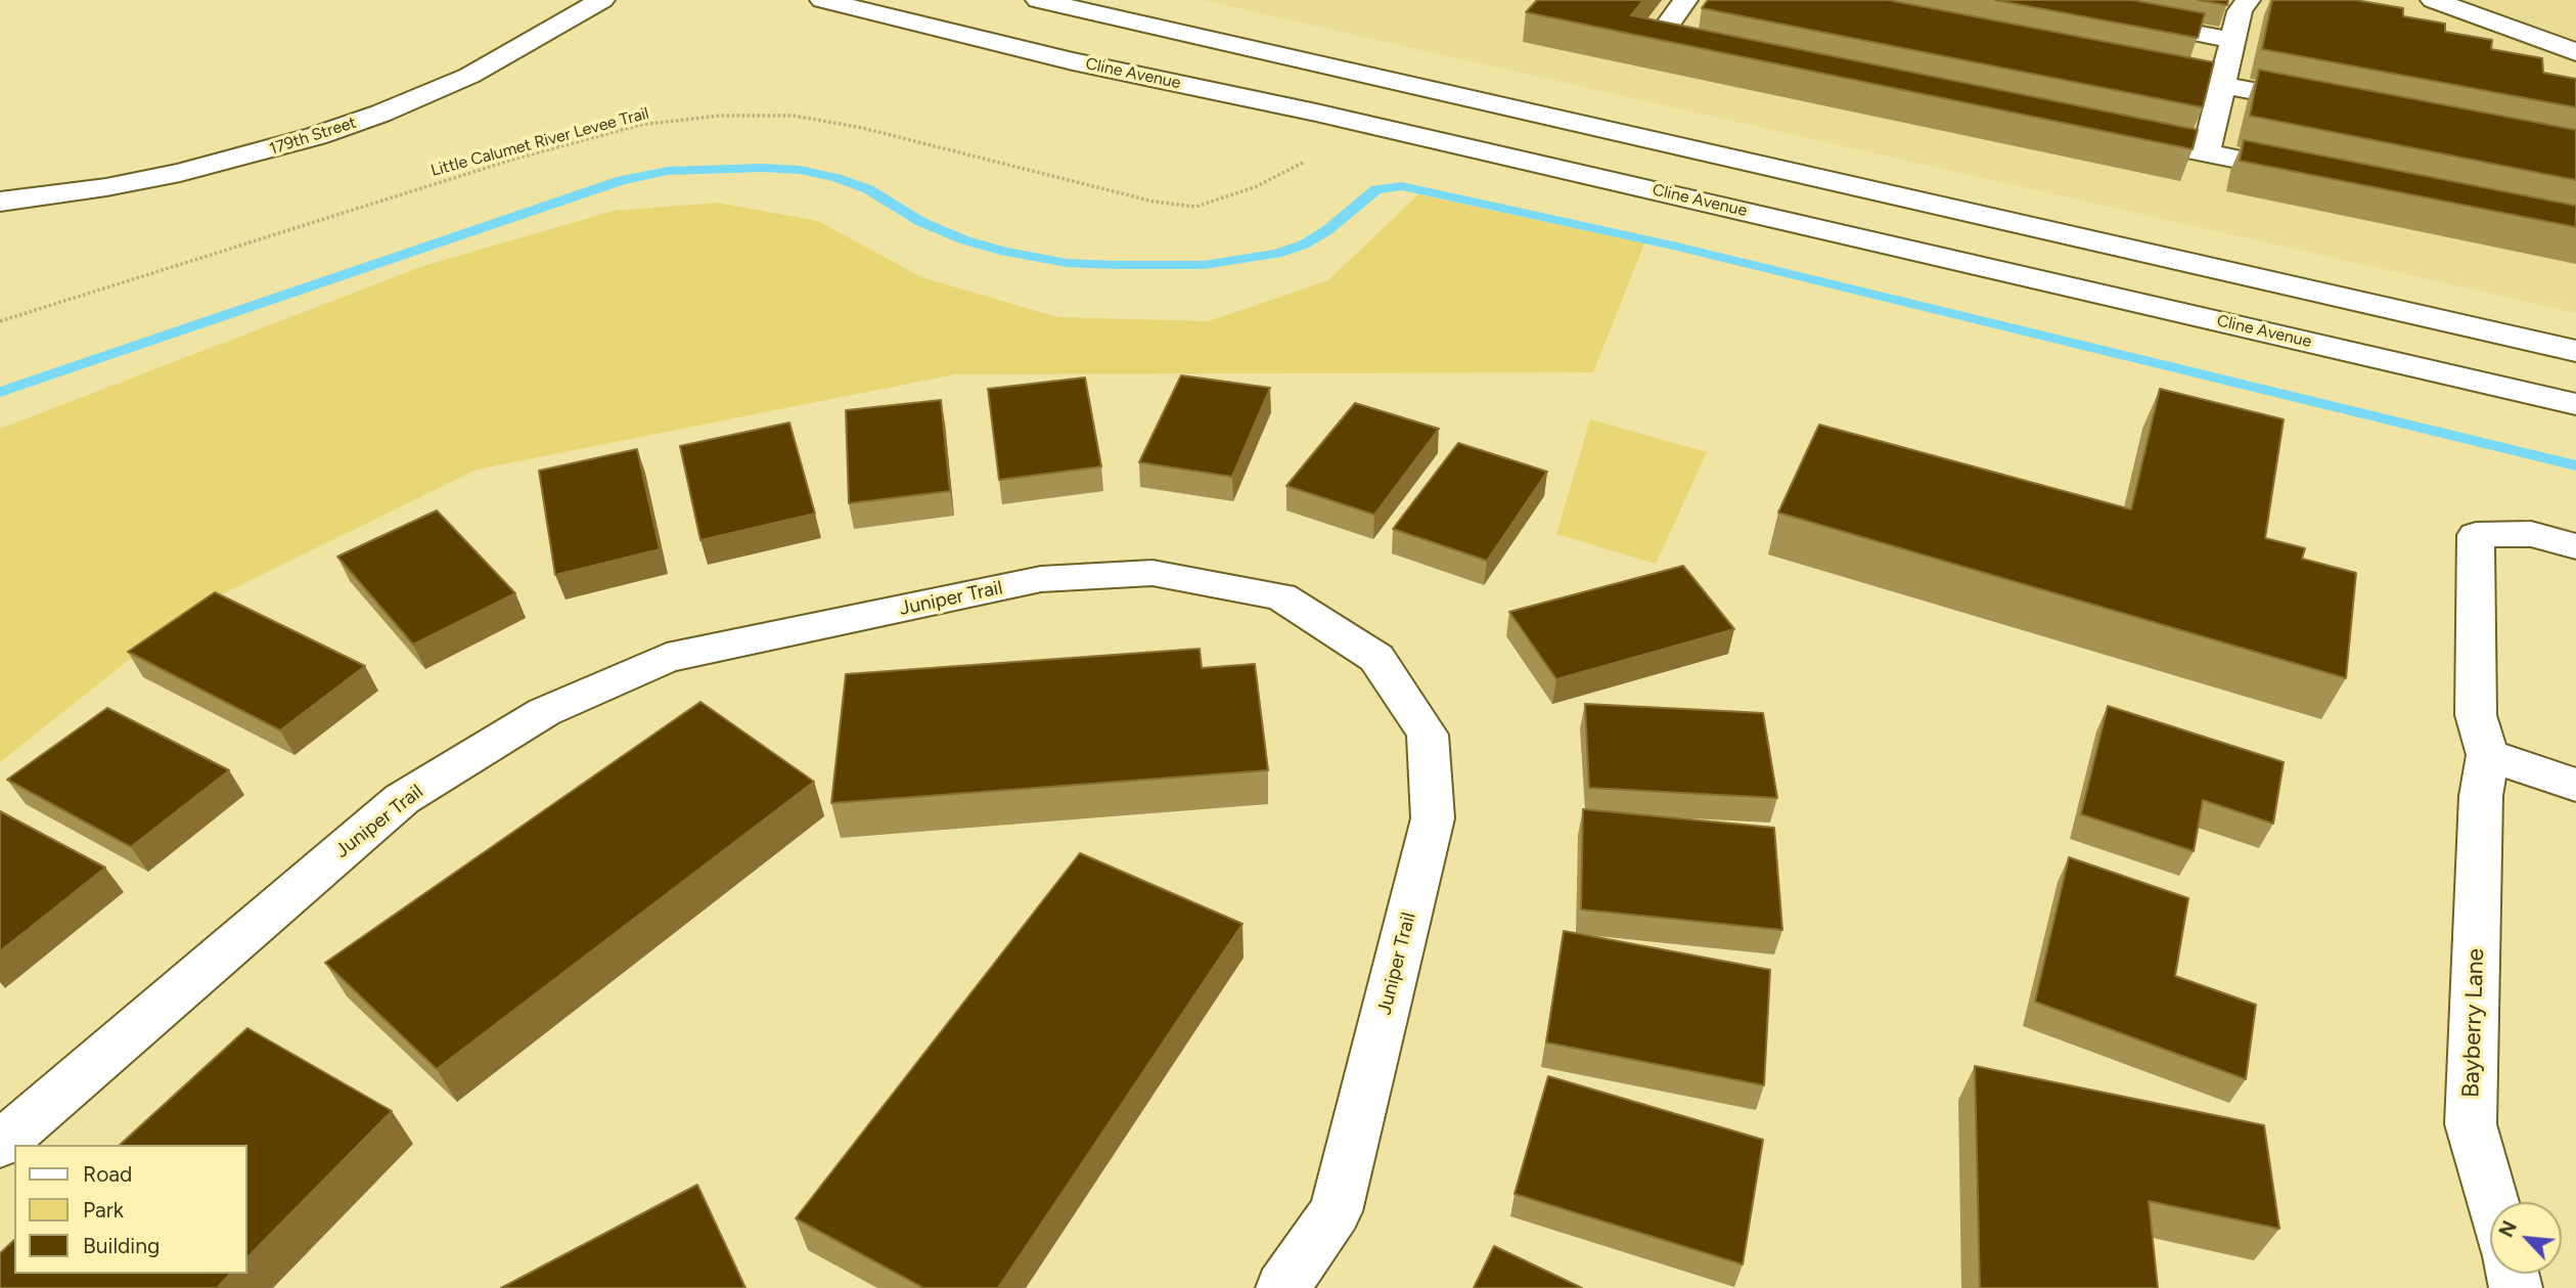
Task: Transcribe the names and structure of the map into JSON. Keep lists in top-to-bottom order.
{
  "streets": {
    "main road": [
      "Cline Avenue",
      "179th Street",
      "Juniper Trail",
      "Bayberry Lane"
    ],
    "path": ["Little Calumet River Levee Trail"]
  },
  "legend": ["Road", "Park", "Building"],
  "north": "top left"
}
